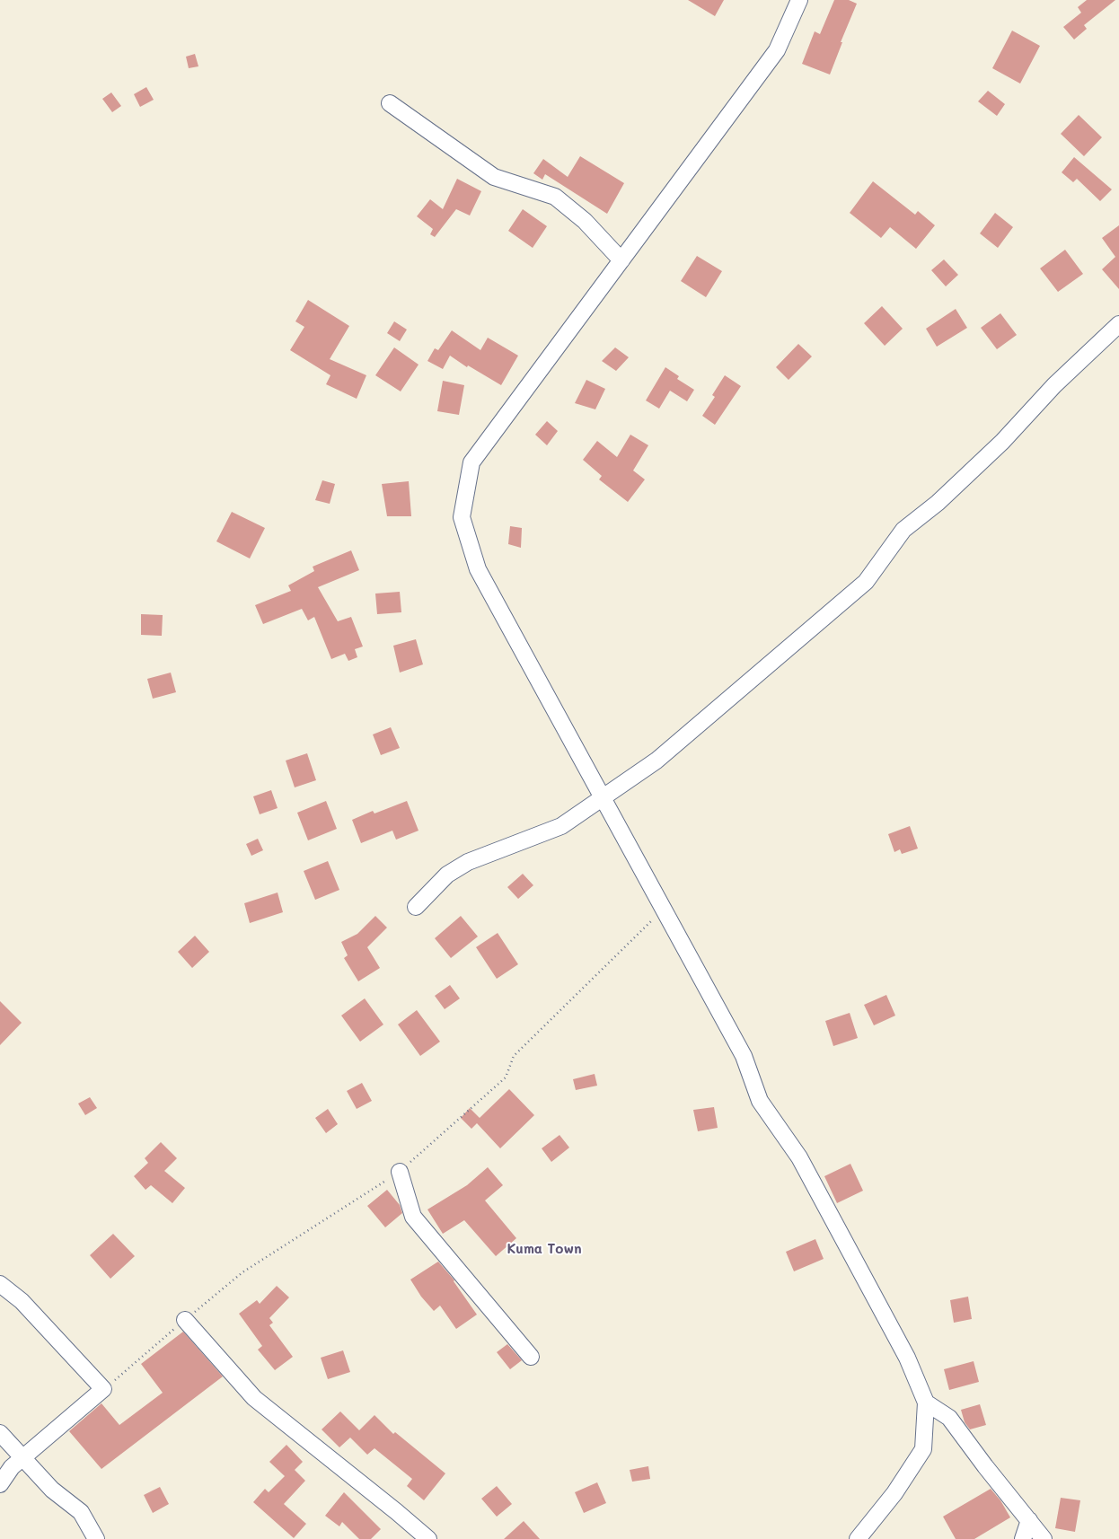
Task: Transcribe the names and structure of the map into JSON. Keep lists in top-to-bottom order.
{
  "districts": ["Kuma Town"]
}
